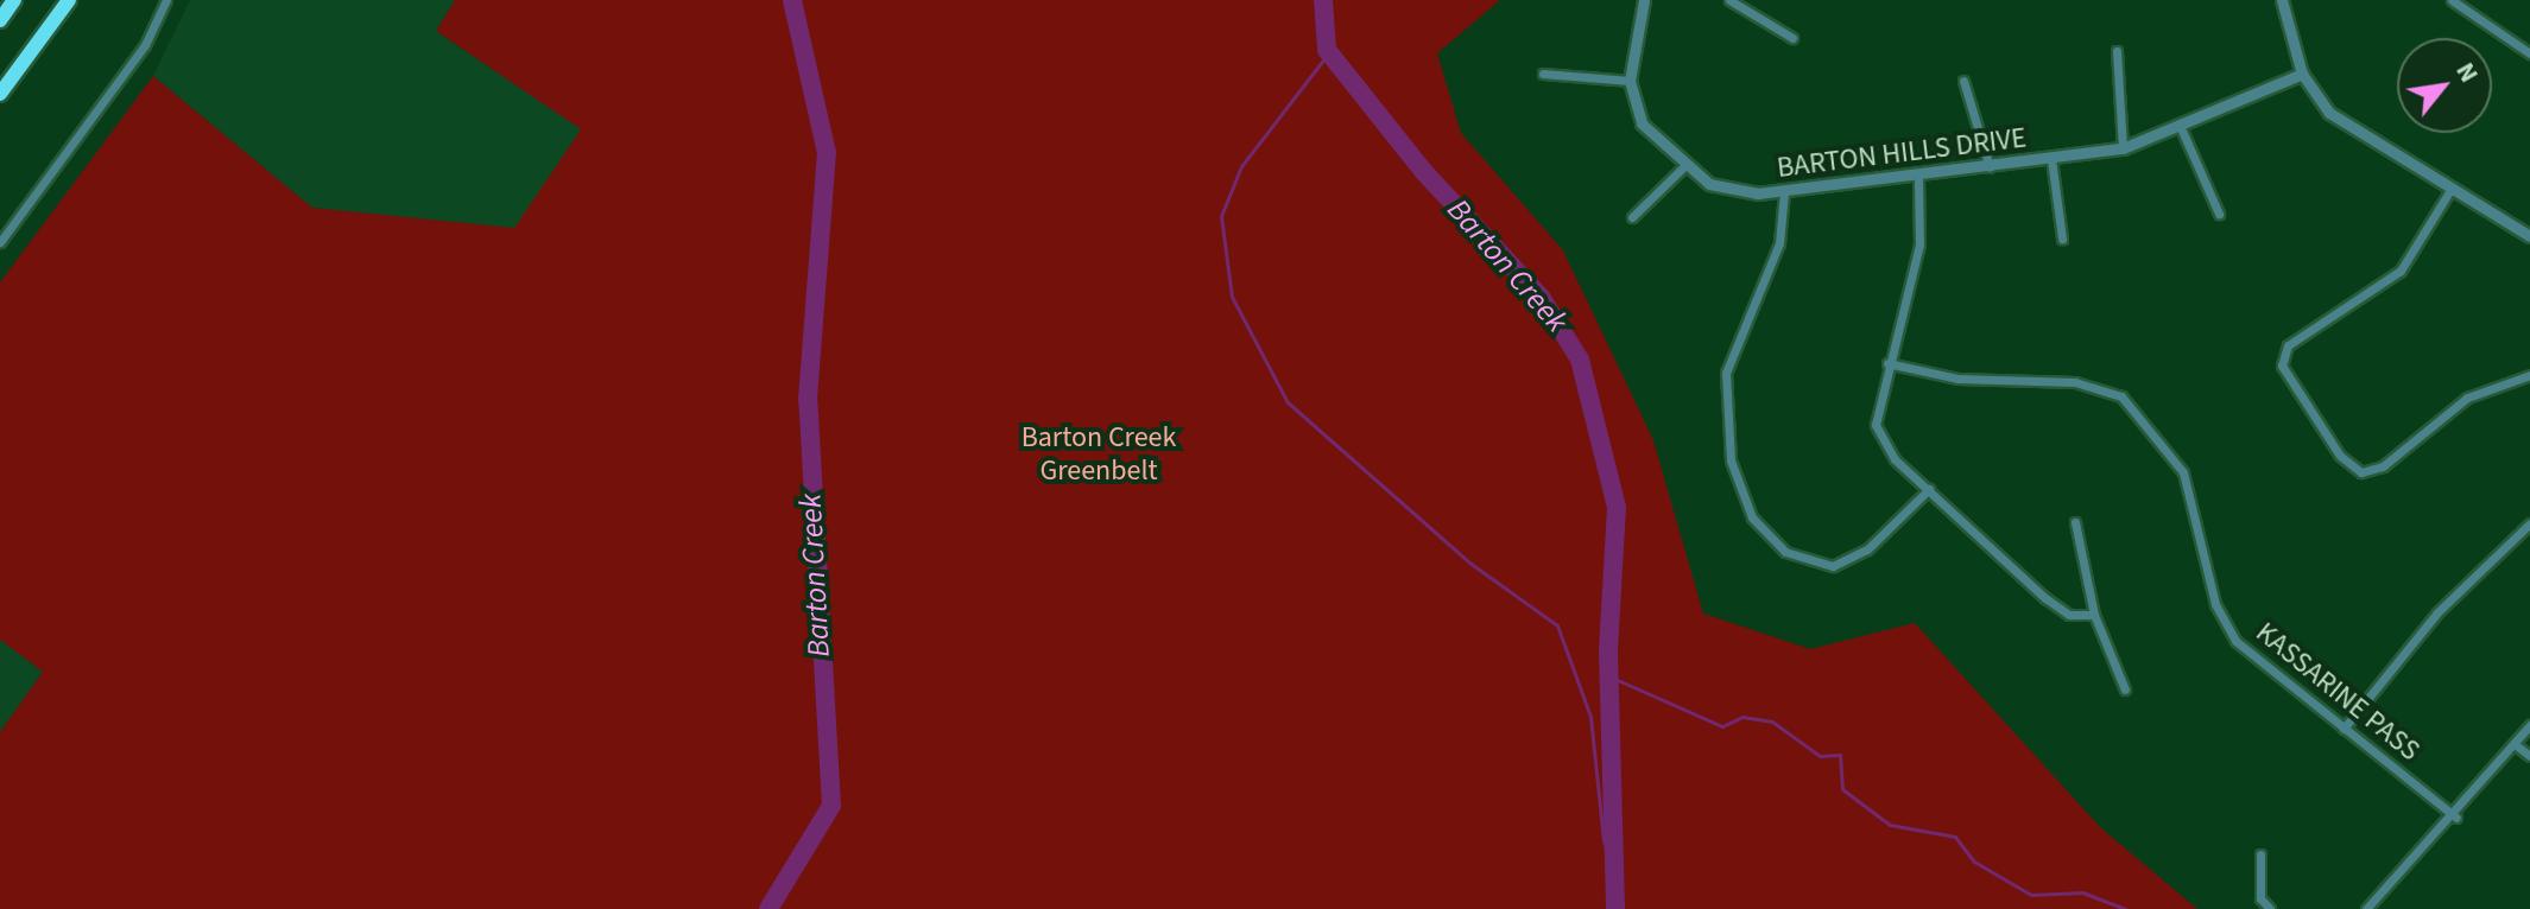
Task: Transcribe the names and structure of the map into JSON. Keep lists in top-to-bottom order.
{
  "streets": {
    "street": ["BARTON HILLS DRIVE", "KASSARINE PASS"]
  },
  "water": ["Barton Creek"],
  "parks": ["Barton Creek Greenbelt"],
  "north": "top right"
}
